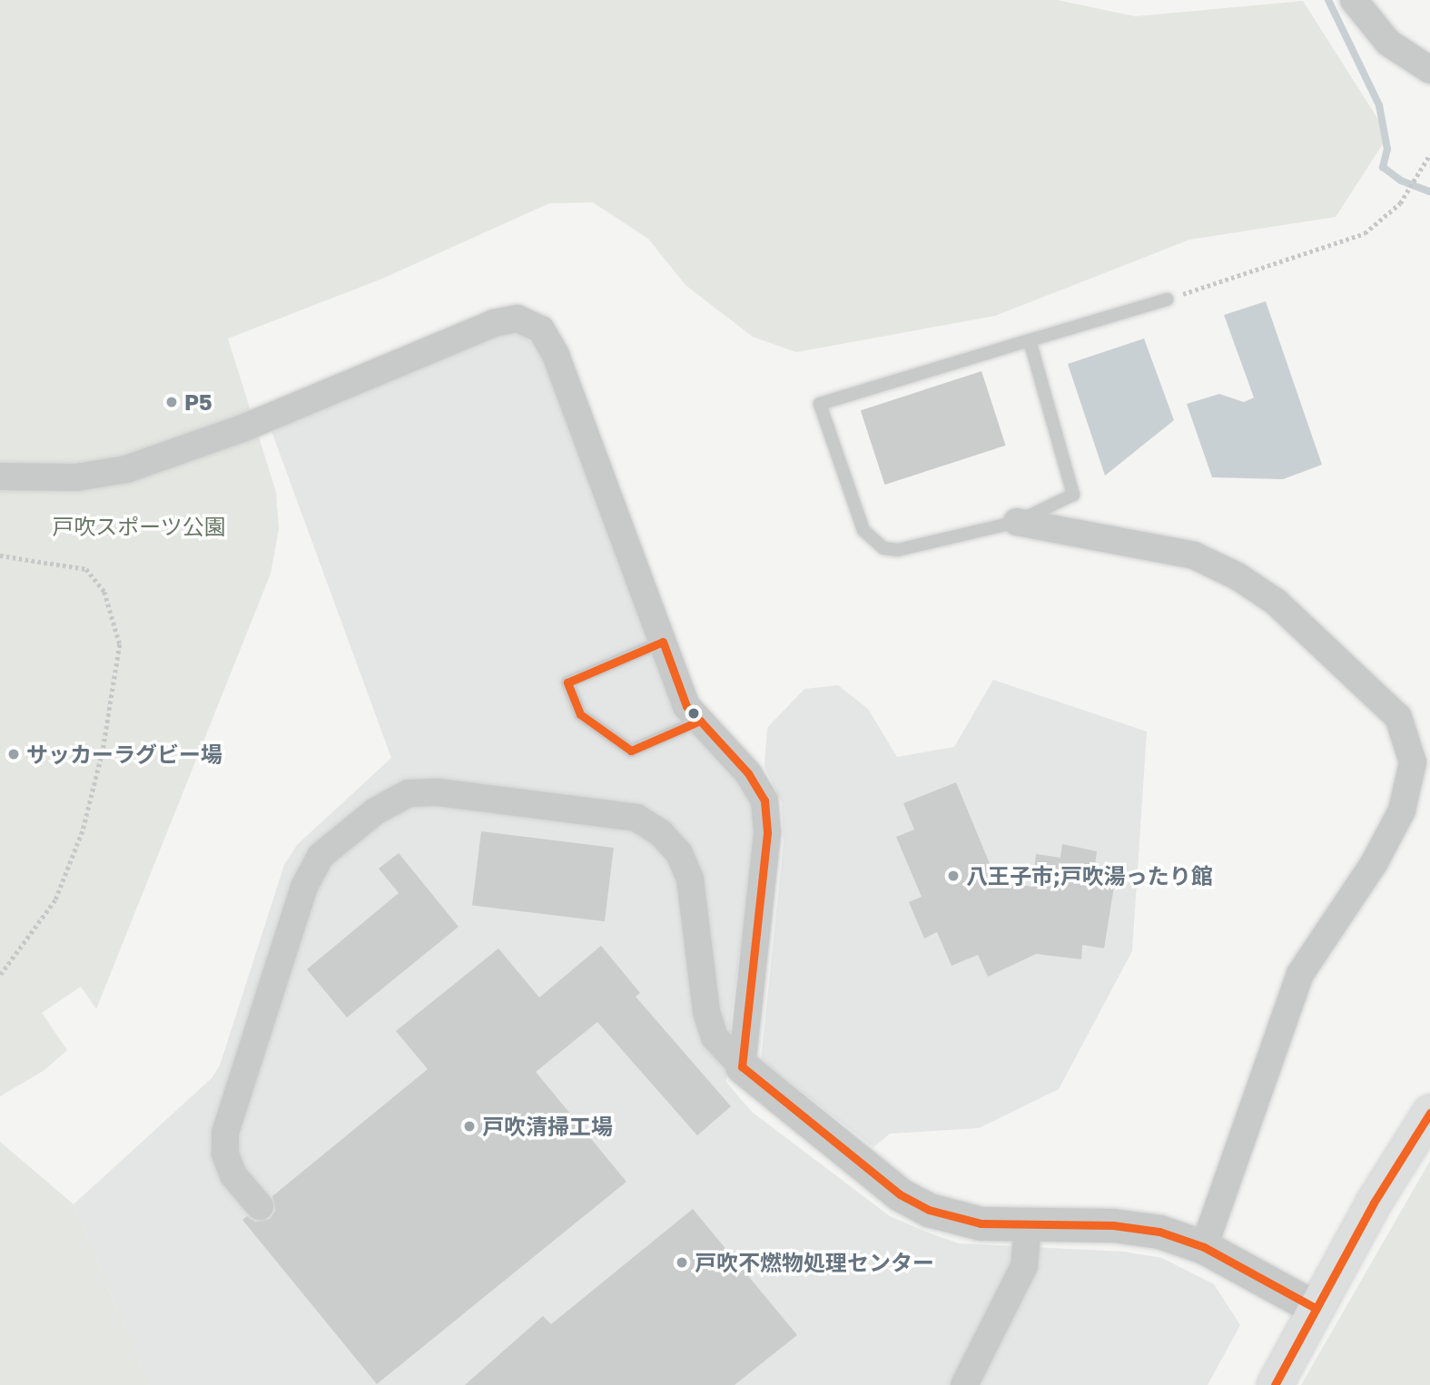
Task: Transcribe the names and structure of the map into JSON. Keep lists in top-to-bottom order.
{
  "parks": ["戸吹スポーツ公園"],
  "places": [
    "P5",
    "サッカーラグビー場",
    "八王子市;戸吹湯ったり館",
    "戸吹清掃工場",
    "戸吹不燃物処理センター"
  ]
}
